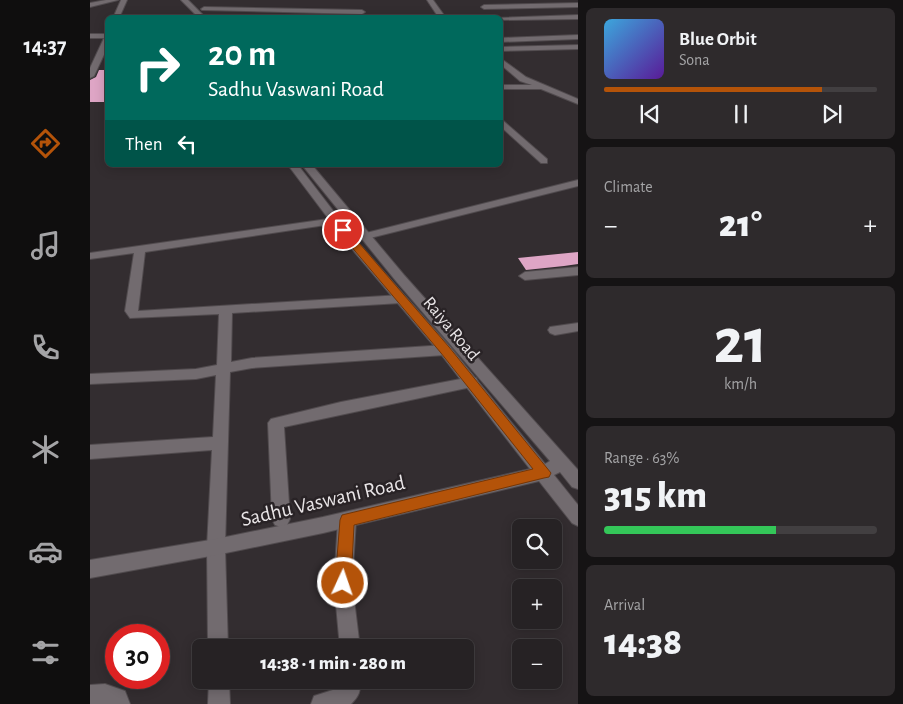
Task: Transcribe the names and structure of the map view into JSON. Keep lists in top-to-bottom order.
{
  "streets": {
    "street": ["Raiya Road", "Sadhu Vaswani Road"]
  },
  "crossings": [
    ["Raiya Road", "Sadhu Vaswani Road"]
  ],
  "page": {
    "tabs": "14:37",
    "turn": ["20 m", "Sadhu Vaswani Road"],
    "song": ["Blue Orbit", "Sona"],
    "then": "Then",
    "tile": [
      "Climate",
      ["21", "km/h"],
      ["Range · 63%", "315 km"],
      ["Arrival", "14:38"]
    ],
    "heat": ["−", "21°", "+"],
    "map_buttons": ["+", "−"],
    "limit": "30",
    "trip": "14:38 · 1 min · 280 m"
  }
}
